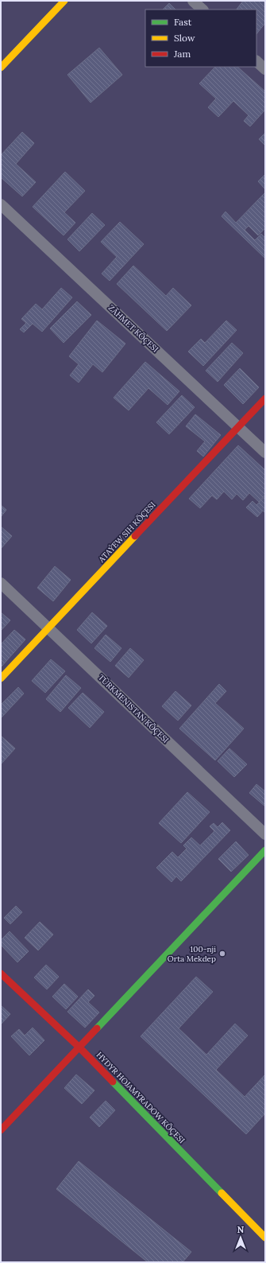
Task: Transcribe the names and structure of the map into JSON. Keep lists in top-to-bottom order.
{
  "streets": {
    "street": [
      "ZÄHMET KÖÇESI",
      "ATAÝEW SIH KÖÇESI",
      "TÜRKMENISTAN KÖÇESI",
      "HYDYR HOJAMYRADOW KÖÇESI"
    ]
  },
  "crossings": [
    ["ZÄHMET KÖÇESI", "ATAÝEW SIH KÖÇESI"],
    ["ATAÝEW SIH KÖÇESI", "TÜRKMENISTAN KÖÇESI"]
  ],
  "places": ["100-nji Orta Mekdep"],
  "legend": ["Fast", "Slow", "Jam"],
  "north": "top"
}
